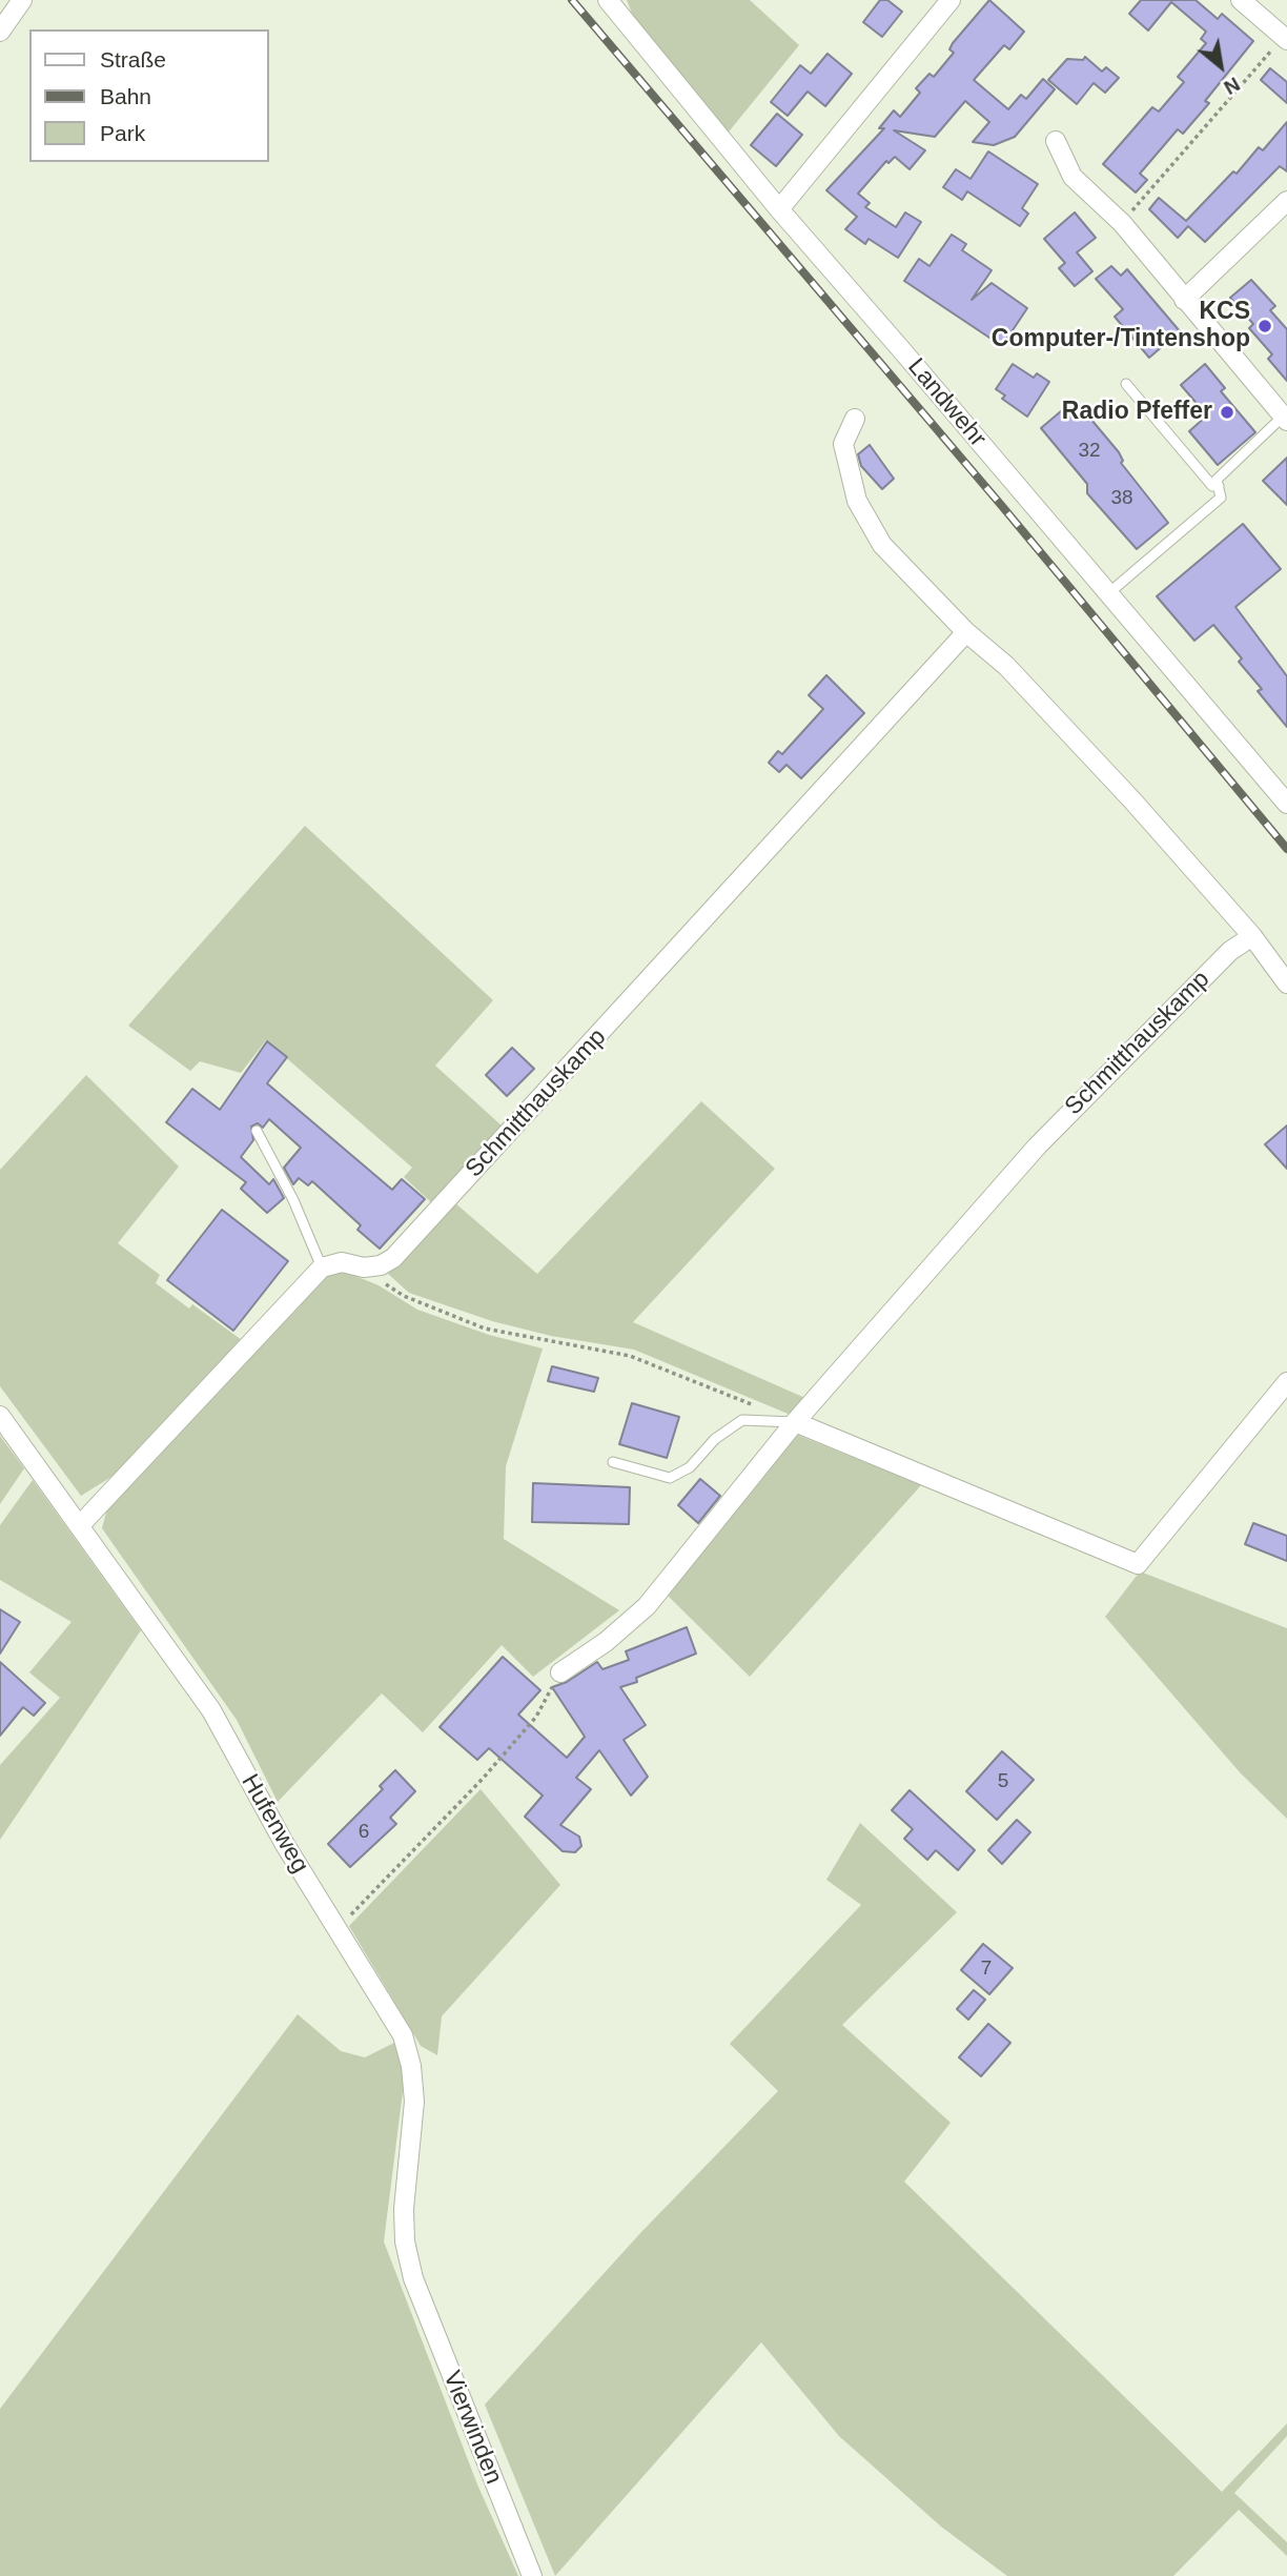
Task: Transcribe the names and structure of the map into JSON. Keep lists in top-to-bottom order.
{
  "streets": {
    "street": [
      "Landwehr",
      "Schmitthauskamp",
      "Hufenweg",
      "Vierwinden"
    ]
  },
  "crossings": [
    ["Hufenweg", "Vierwinden"]
  ],
  "places": ["KCS Computer-/Tintenshop", "Radio Pfeffer"],
  "house_numbers": [
    "32",
    "38",
    "5",
    "6",
    "7"
  ],
  "legend": ["Straße", "Bahn", "Park"],
  "north": "bottom right"
}
